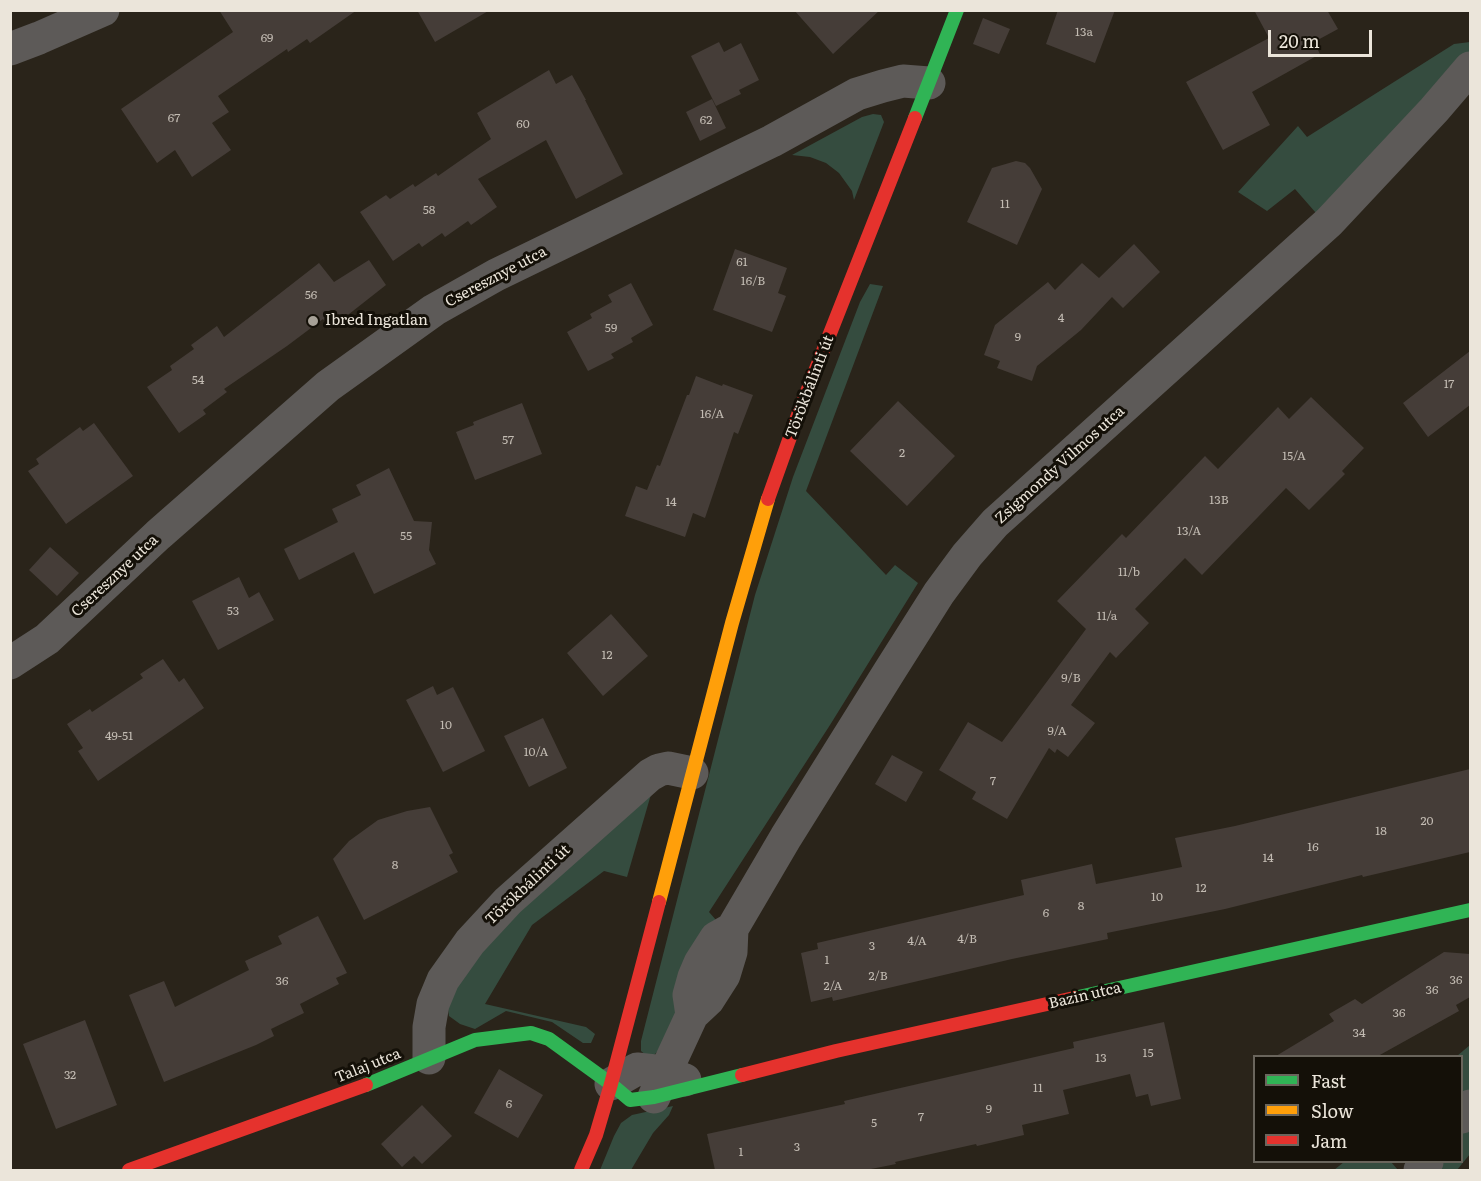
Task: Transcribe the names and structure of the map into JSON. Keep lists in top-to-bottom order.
{
  "streets": {
    "street": [
      "Cseresznye utca",
      "Törökbálinti út",
      "Zsigmondy Vilmos utca",
      "Bazin utca",
      "Talaj utca"
    ]
  },
  "crossings": [
    ["Cseresznye utca", "Törökbálinti út"],
    ["Törökbálinti út", "Bazin utca"],
    ["Törökbálinti út", "Talaj utca"],
    ["Zsigmondy Vilmos utca", "Bazin utca"],
    ["Bazin utca", "Talaj utca"]
  ],
  "places": ["Ibred Ingatlan"],
  "house_numbers": [
    "13a",
    "69",
    "67",
    "62",
    "60",
    "11",
    "58",
    "61",
    "16/B",
    "56",
    "4",
    "59",
    "9",
    "54",
    "17",
    "16/A",
    "57",
    "2",
    "15/A",
    "13B",
    "14",
    "13/A",
    "55",
    "11/b",
    "53",
    "11/a",
    "12",
    "9/B",
    "10",
    "9/A",
    "49-51",
    "10/A",
    "7",
    "20",
    "18",
    "16",
    "14",
    "8",
    "12",
    "10",
    "8",
    "6",
    "4/B",
    "4/A",
    "3",
    "1",
    "2/B",
    "36",
    "36",
    "2/A",
    "36",
    "36",
    "34",
    "15",
    "13",
    "32",
    "11",
    "6",
    "9",
    "7",
    "5",
    "3",
    "1"
  ],
  "legend": ["Fast", "Slow", "Jam"],
  "scale_bar": "20 m"
}
